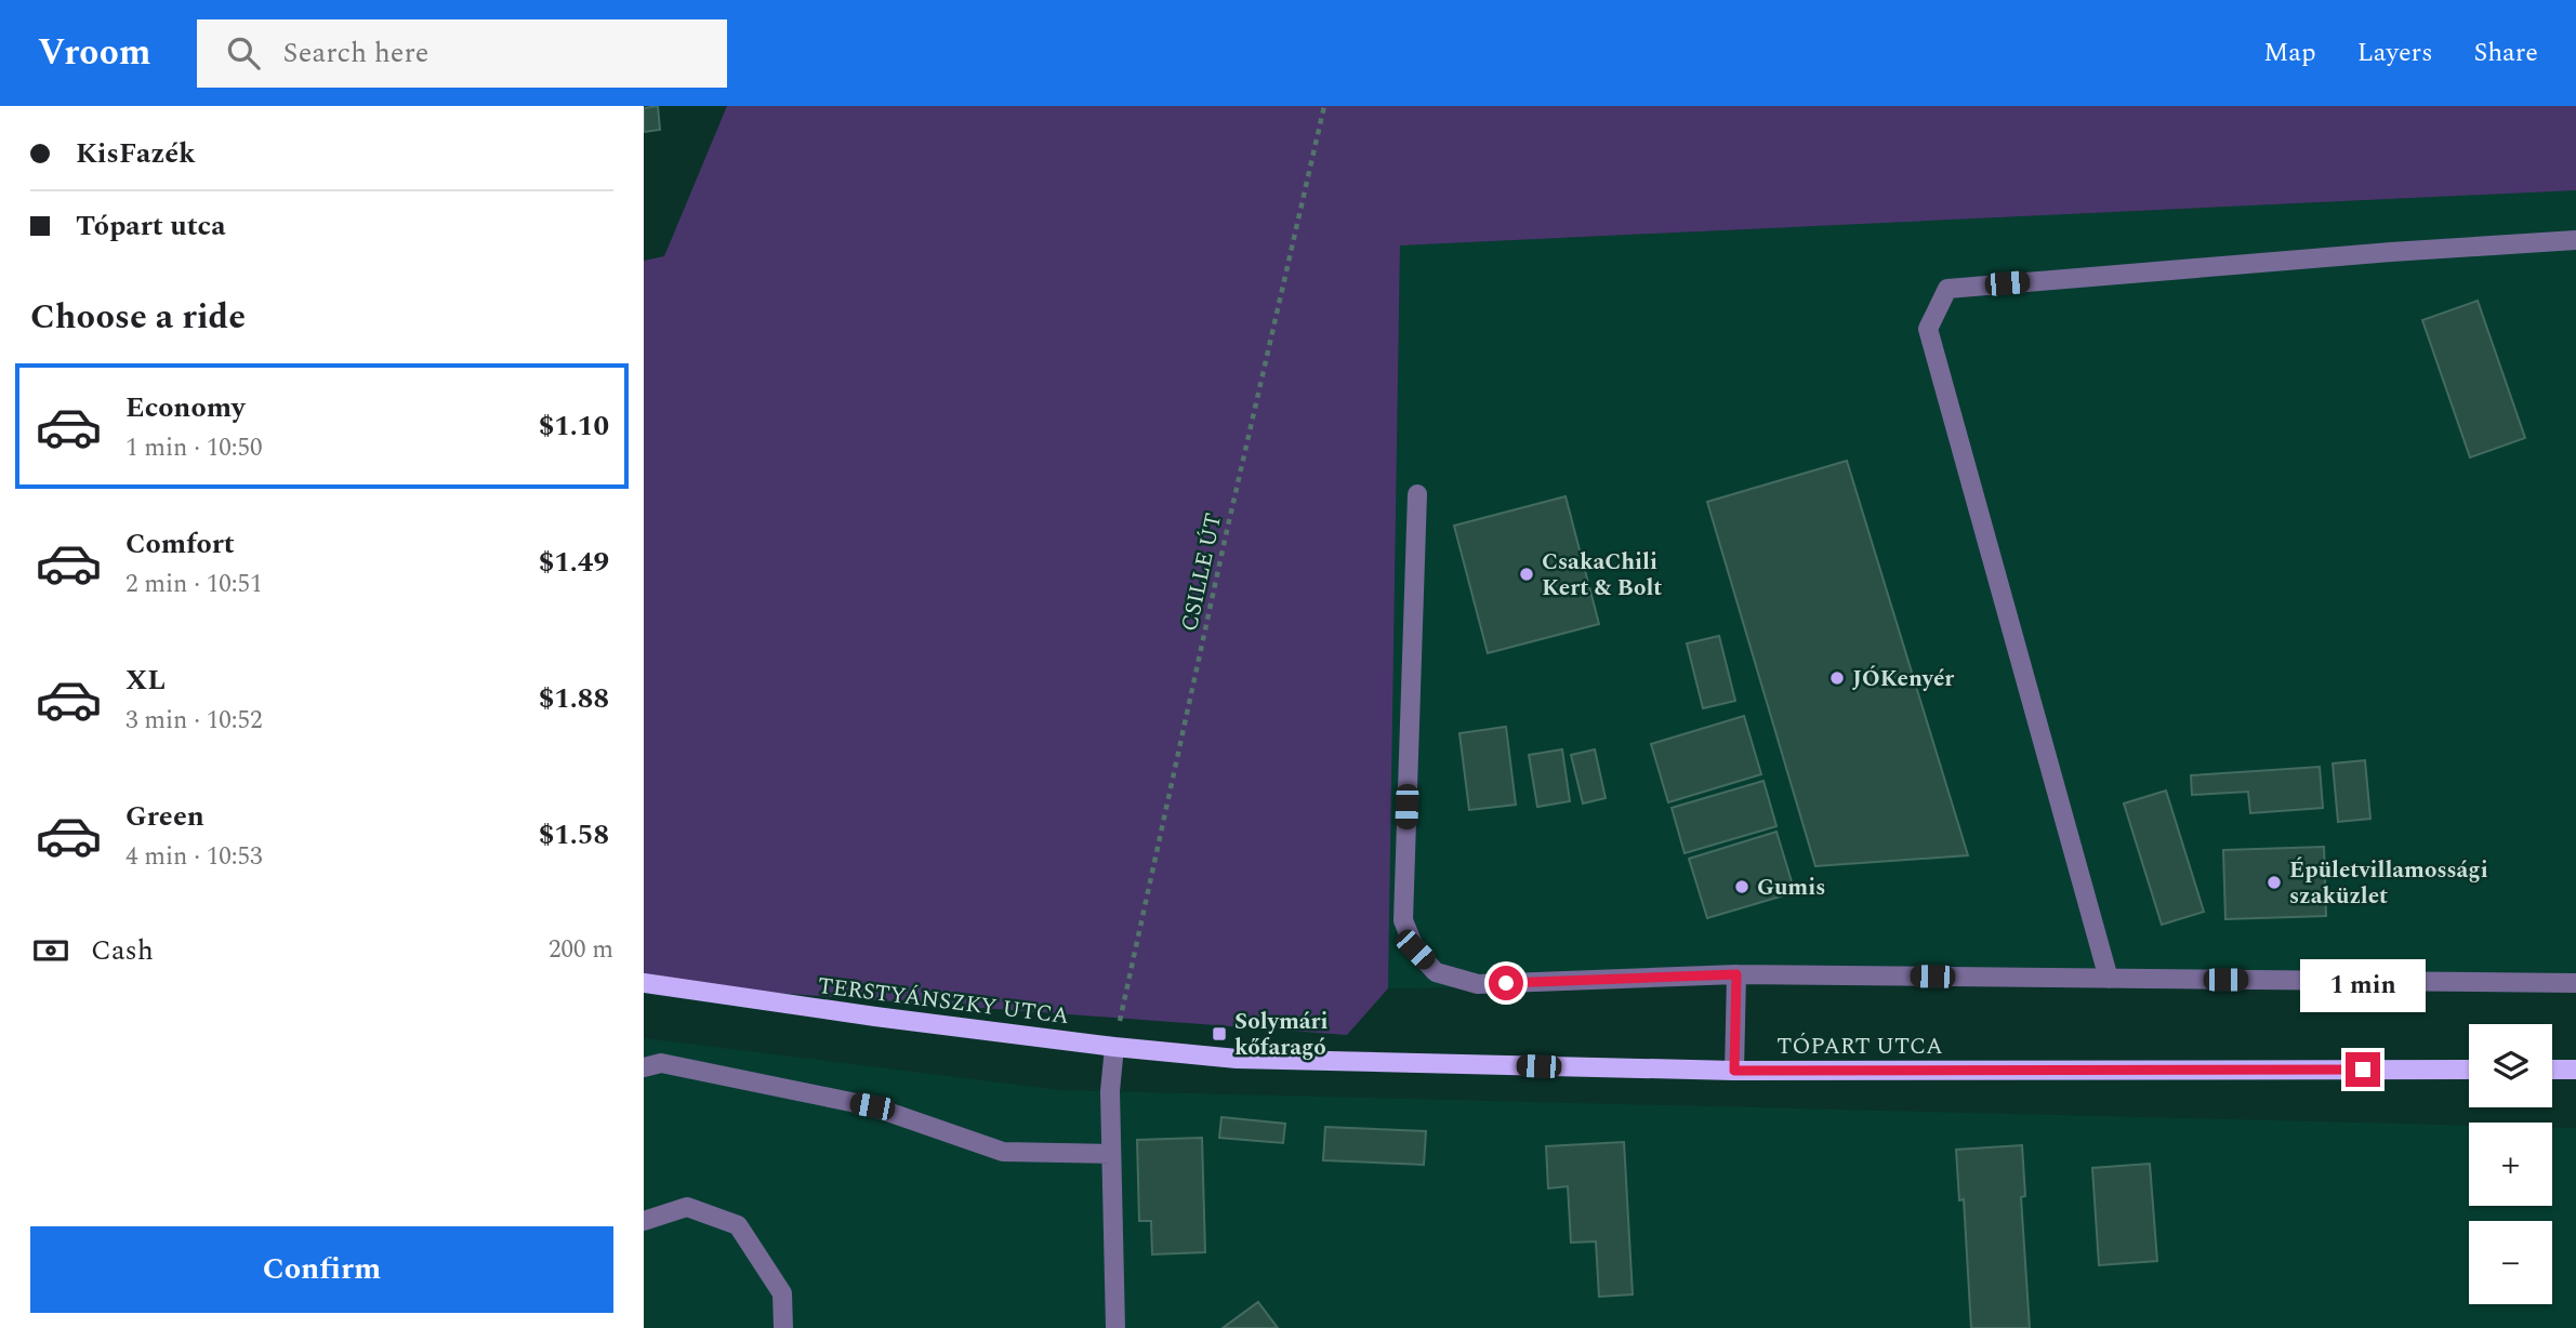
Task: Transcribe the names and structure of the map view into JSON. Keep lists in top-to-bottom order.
{
  "streets": {
    "main road": ["TERSTYÁNSZKY UTCA", "TÓPART UTCA"],
    "path": ["CSILLE ÚT"]
  },
  "crossings": [
    ["CSILLE ÚT", "TERSTYÁNSZKY UTCA"],
    ["TERSTYÁNSZKY UTCA", "TÓPART UTCA"]
  ],
  "places": {
    "other": [
      "CsakaChili Kert & Bolt",
      "JÓKenyér",
      "Épületvillamossági szaküzlet",
      "Gumis"
    ],
    "transit": ["Solymári kőfaragó"]
  },
  "page": {
    "header": "Vroom",
    "search": "Search here",
    "nav": ["Map", "Layers", "Share"],
    "banner": ["KisFazék", "Tópart utca"],
    "heading": "Choose a ride",
    "list": [
      {
        "name": "Economy",
        "note": "1 min · 10:50",
        "value": "$1.10"
      },
      {
        "name": "Comfort",
        "note": "2 min · 10:51",
        "value": "$1.49"
      },
      {
        "name": "XL",
        "note": "3 min · 10:52",
        "value": "$1.88"
      },
      {
        "name": "Green",
        "note": "4 min · 10:53",
        "value": "$1.58"
      }
    ],
    "pay": ["Cash", "200 m"],
    "bubble": "1 min",
    "map_buttons": ["+", "−"],
    "buttons": "Confirm"
  }
}
